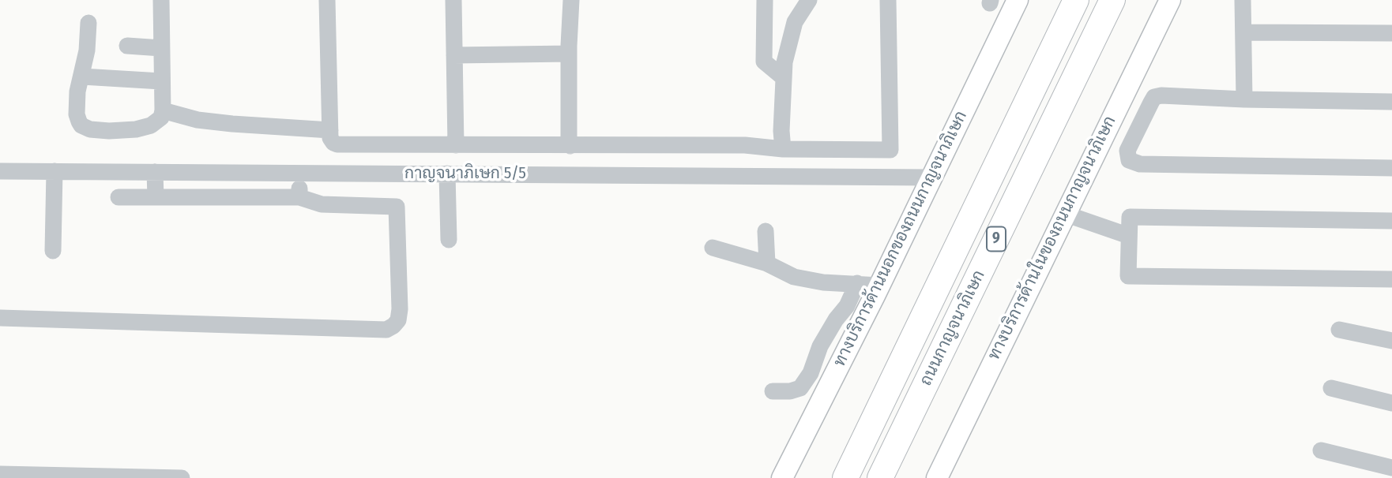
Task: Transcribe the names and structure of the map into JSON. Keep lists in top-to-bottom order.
{
  "streets": {
    "highway": ["9", "ถนนกาญจนาภิเษก"],
    "main road": ["ทางบริการด้านในของถนนกาญจนาภิเษก", "ทางบริการด้านนอกของถนนกาญจนาภิเษก"],
    "street": ["กาญจนาภิเษก 5/5"]
  },
  "crossings": [
    ["กาญจนาภิเษก 5/5", "ทางบริการด้านนอกของถนนกาญจนาภิเษก"]
  ]
}
